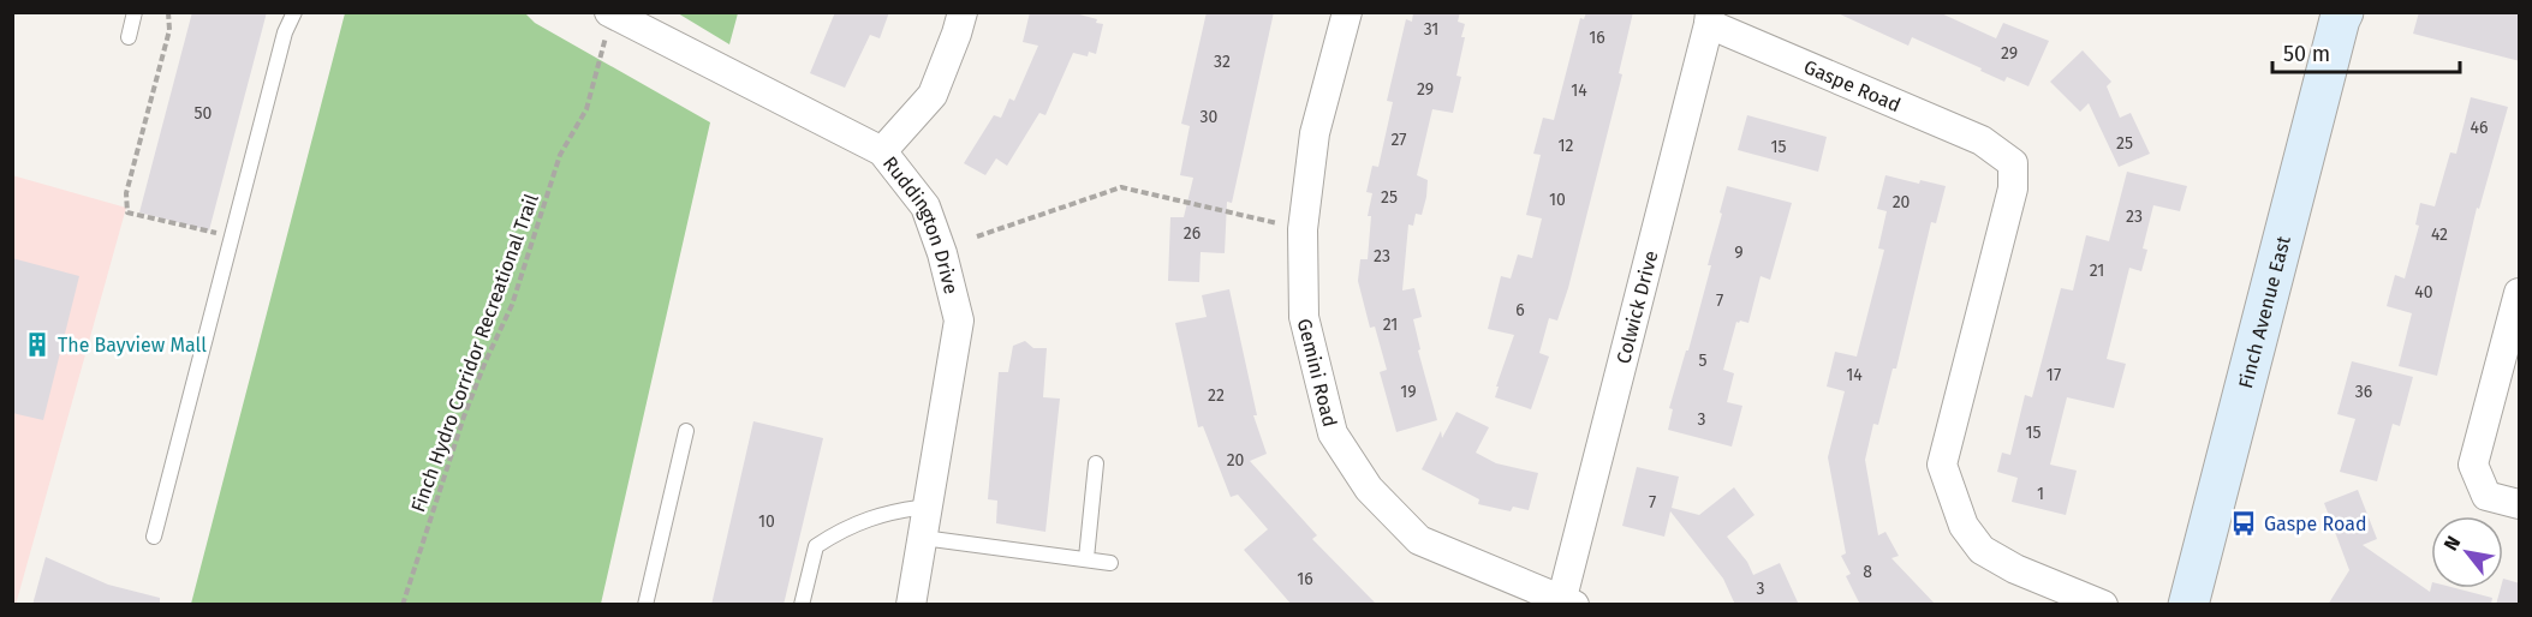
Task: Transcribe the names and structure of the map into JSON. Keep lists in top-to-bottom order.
{
  "streets": {
    "main road": ["Finch Avenue East"],
    "street": [
      "Gaspe Road",
      "Ruddington Drive",
      "Colwick Drive",
      "Gemini Road"
    ],
    "path": ["Finch Hydro Corridor Recreational Trail"]
  },
  "crossings": [
    ["Gaspe Road", "Colwick Drive"],
    ["Ruddington Drive", "Finch Hydro Corridor Recreational Trail"],
    ["Colwick Drive", "Gemini Road"]
  ],
  "places": {
    "building": ["The Bayview Mall"],
    "bus stop": ["Gaspe Road"]
  },
  "house_numbers": [
    "31",
    "16",
    "29",
    "32",
    "29",
    "14",
    "50",
    "30",
    "46",
    "27",
    "25",
    "12",
    "15",
    "25",
    "10",
    "20",
    "23",
    "26",
    "42",
    "9",
    "23",
    "21",
    "40",
    "7",
    "6",
    "21",
    "5",
    "14",
    "17",
    "19",
    "36",
    "22",
    "3",
    "15",
    "20",
    "1",
    "7",
    "10",
    "8",
    "16",
    "3"
  ],
  "scale_bar": "50 m",
  "north": "top left"
}
